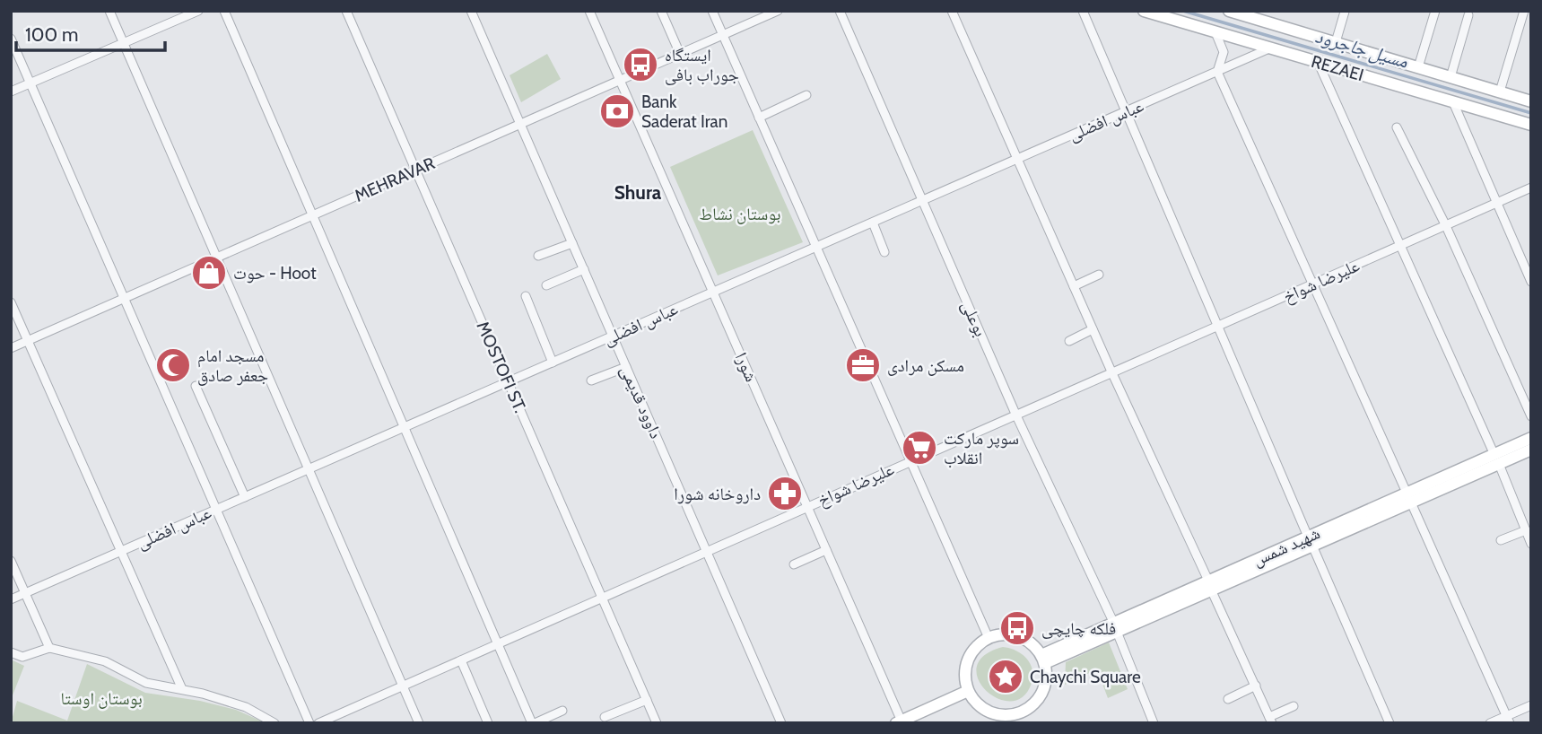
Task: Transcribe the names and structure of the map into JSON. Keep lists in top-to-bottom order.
{
  "streets": {
    "main road": ["REZAEI", "شهید شمس"],
    "street": [
      "عباس افضلی",
      "MEHRAVAR",
      "علیرضا شواخ",
      "بوعلی",
      "MOSTOFI ST.",
      "شورا",
      "داوود قدیمی"
    ]
  },
  "crossings": [
    ["REZAEI", "عباس افضلی"],
    ["عباس افضلی", "بوعلی"],
    ["عباس افضلی", "MOSTOFI ST."],
    ["عباس افضلی", "شورا"],
    ["عباس افضلی", "داوود قدیمی"],
    ["MEHRAVAR", "MOSTOFI ST."],
    ["MEHRAVAR", "شورا"],
    ["MEHRAVAR", "داوود قدیمی"],
    ["علیرضا شواخ", "بوعلی"],
    ["علیرضا شواخ", "MOSTOFI ST."],
    ["علیرضا شواخ", "شورا"],
    ["علیرضا شواخ", "داوود قدیمی"],
    ["بوعلی", "شهید شمس"]
  ],
  "districts": ["Shura"],
  "water": ["مسیل جاجرود"],
  "parks": ["بوستان نشاط", "بوستان اوستا"],
  "places": {
    "bus stop": ["ایستگاه جوراب بافی", "فلکه چایچی"],
    "bank": ["Bank Saderat Iran"],
    "shop": ["حوت - Hoot"],
    "mosque": ["مسجد امام جعفر صادق"],
    "office": ["مسکن مرادی"],
    "supermarket": ["سوپر مارکت انقلاب"],
    "pharmacy": ["داروخانه شورا"],
    "place": ["Chaychi Square"]
  },
  "scale_bar": "100 m"
}
